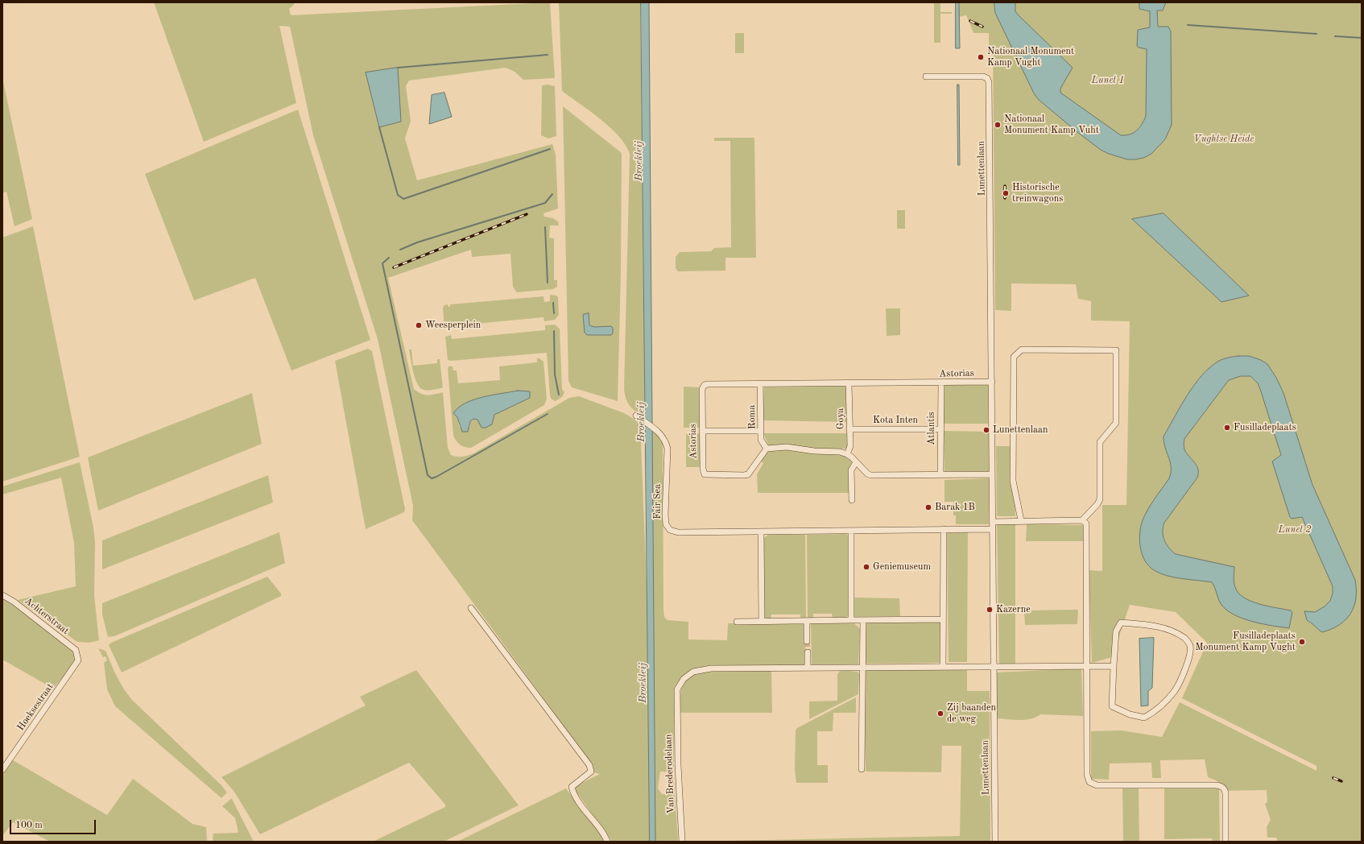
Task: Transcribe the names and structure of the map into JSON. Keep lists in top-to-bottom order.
{
  "streets": {
    "street": [
      "Lunettenlaan",
      "Astorias",
      "Roma",
      "Goya",
      "Kota Inten",
      "Atlantis",
      "Fair Sea",
      "Achterstraat",
      "Hoeksestraat",
      "Van Brederodelaan"
    ]
  },
  "crossings": [
    ["Lunettenlaan", "Astorias"],
    ["Lunettenlaan", "Van Brederodelaan"],
    ["Astorias", "Roma"],
    ["Astorias", "Goya"],
    ["Astorias", "Atlantis"],
    ["Goya", "Kota Inten"],
    ["Kota Inten", "Atlantis"],
    ["Achterstraat", "Hoeksestraat"]
  ],
  "water": ["Broekleij"],
  "parks": ["Lunet 1", "Vughtse Heide", "Lunet 2"],
  "places": [
    "Nationaal Monument Kamp Vught",
    "Nationaal Monument Kamp Vuht",
    "Historische treinwagons",
    "Weesperplein",
    "Fusilladeplaats",
    "Lunettenlaan",
    "Barak 1B",
    "Geniemuseum",
    "Kazerne",
    "Fusilladeplaats Monument Kamp Vught",
    "Zij baanden de weg"
  ],
  "scale_bar": "100 m"
}
